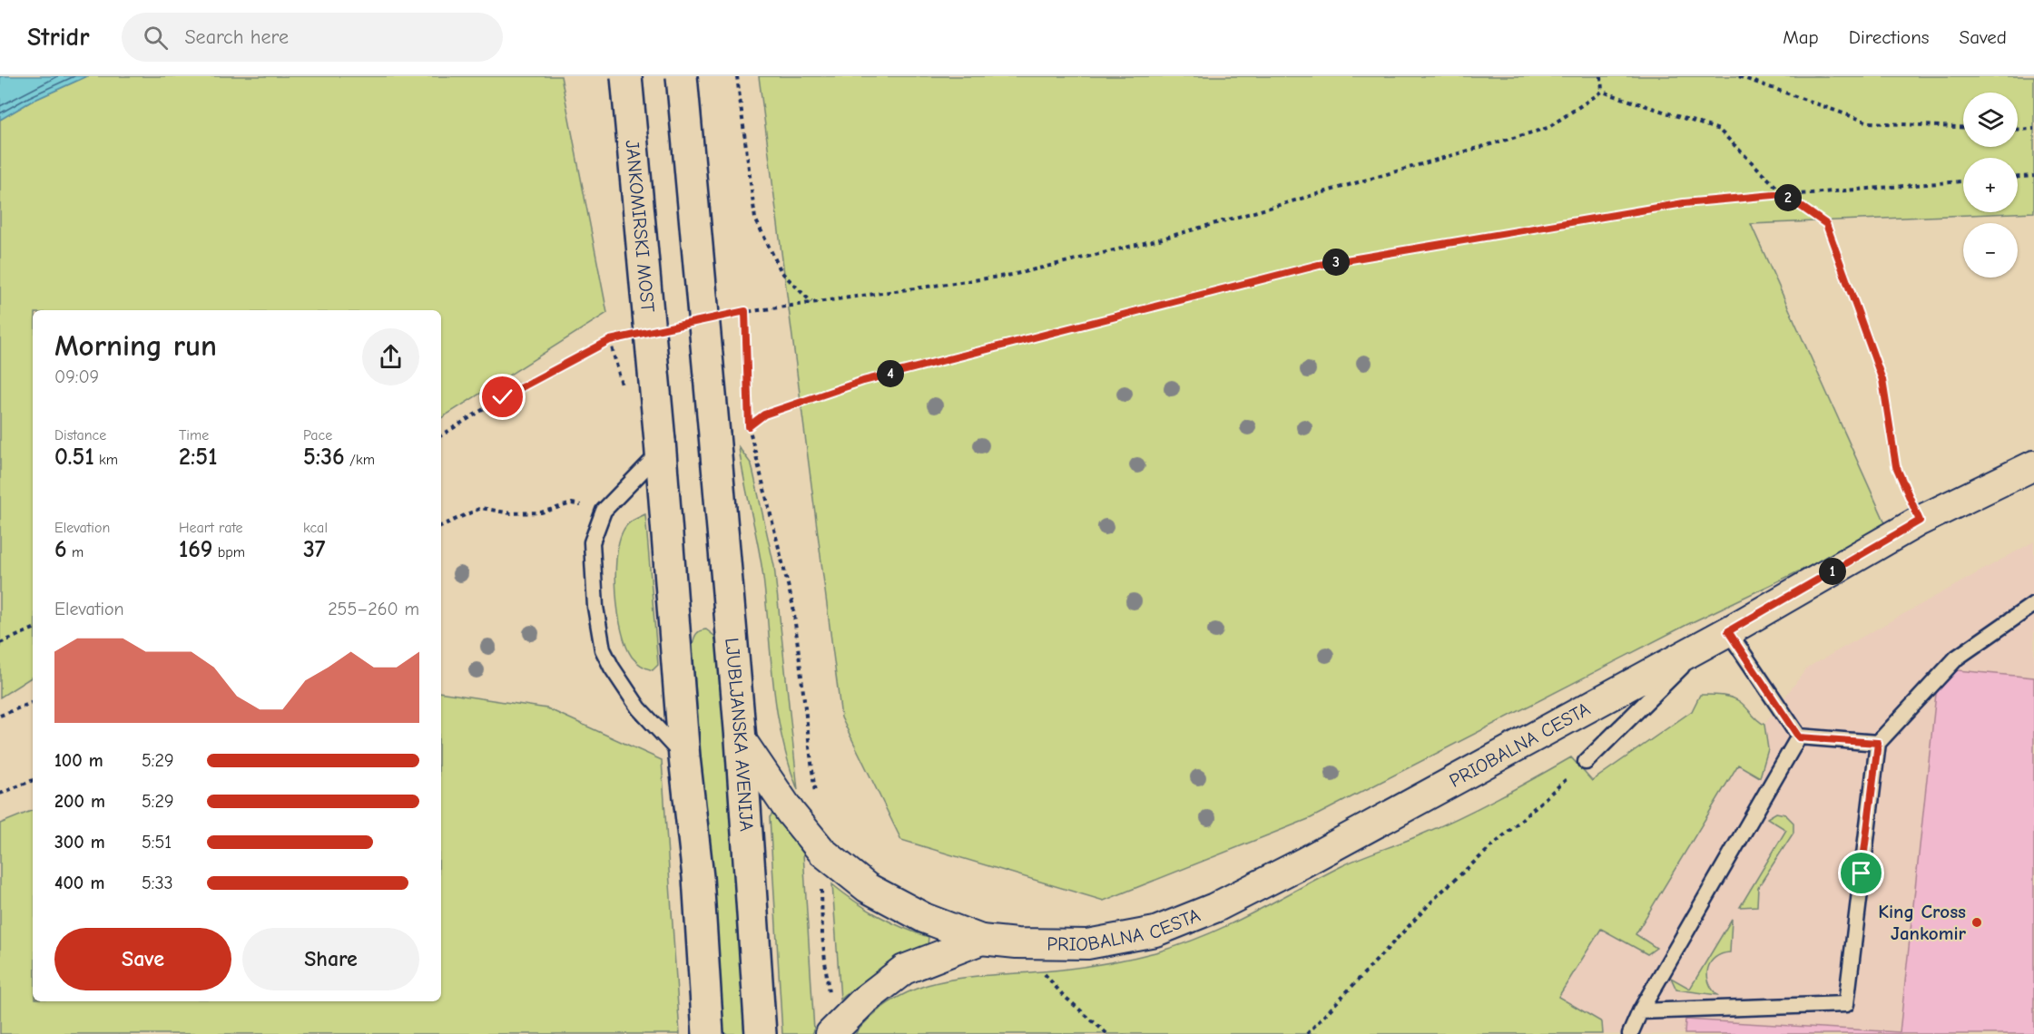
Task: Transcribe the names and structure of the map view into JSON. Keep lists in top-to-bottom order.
{
  "streets": {
    "main road": ["JANKOMIRSKI MOST", "LJUBLJANSKA AVENIJA"],
    "street": ["PRIOBALNA CESTA"]
  },
  "crossings": [
    ["LJUBLJANSKA AVENIJA", "PRIOBALNA CESTA"]
  ],
  "places": ["King Cross Jankomir"],
  "page": {
    "header": "Stridr",
    "search": "Search here",
    "nav": ["Map", "Directions", "Saved"],
    "map_buttons": ["+", "−"],
    "pins": [
      "2",
      "3",
      "4",
      "1"
    ],
    "heading": ["Morning run", "09:09"],
    "stats": [
      ["Distance", "0.51 km"],
      ["Time", "2:51"],
      ["Pace", "5:36 /km"],
      ["Elevation", "6 m"],
      ["Heart rate", "169 bpm"],
      ["kcal", "37"]
    ],
    "chart": ["Elevation", "255–260 m"],
    "list": [
      {
        "name": "100 m",
        "note": "5:29"
      },
      {
        "name": "200 m",
        "note": "5:29"
      },
      {
        "name": "300 m",
        "note": "5:51"
      },
      {
        "name": "400 m",
        "note": "5:33"
      }
    ],
    "buttons": ["Save", "Share"]
  }
}
